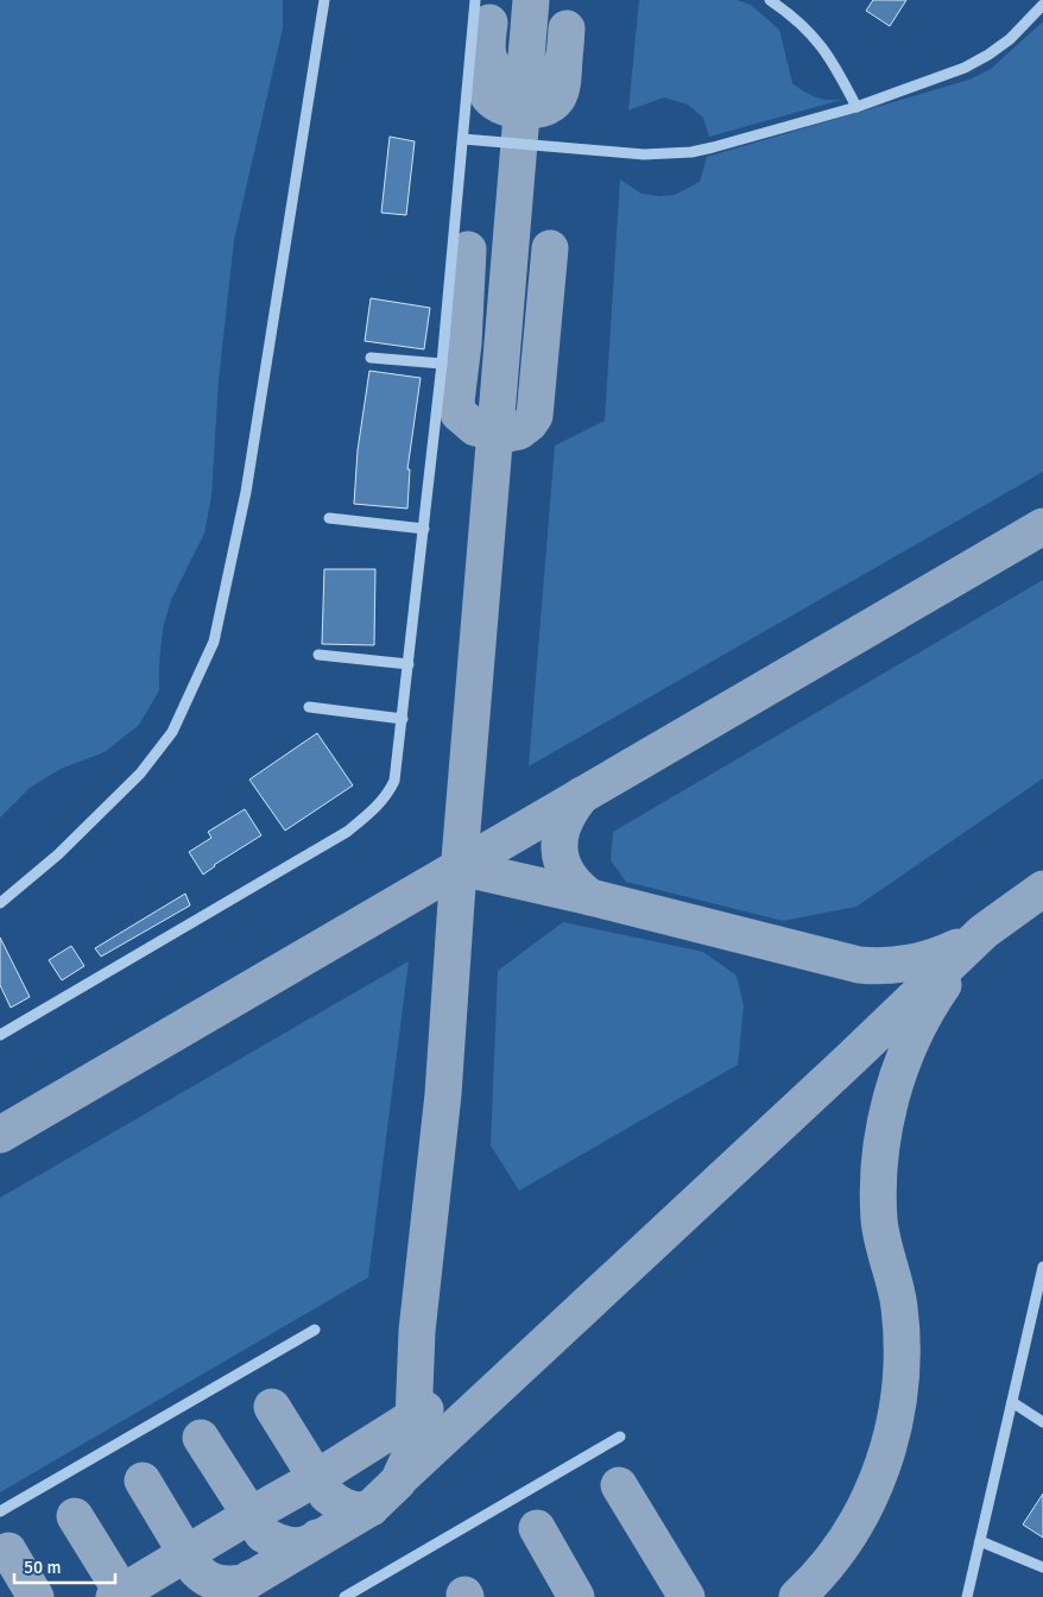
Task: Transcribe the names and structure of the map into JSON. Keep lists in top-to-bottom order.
{
  "scale_bar": "50 m"
}
